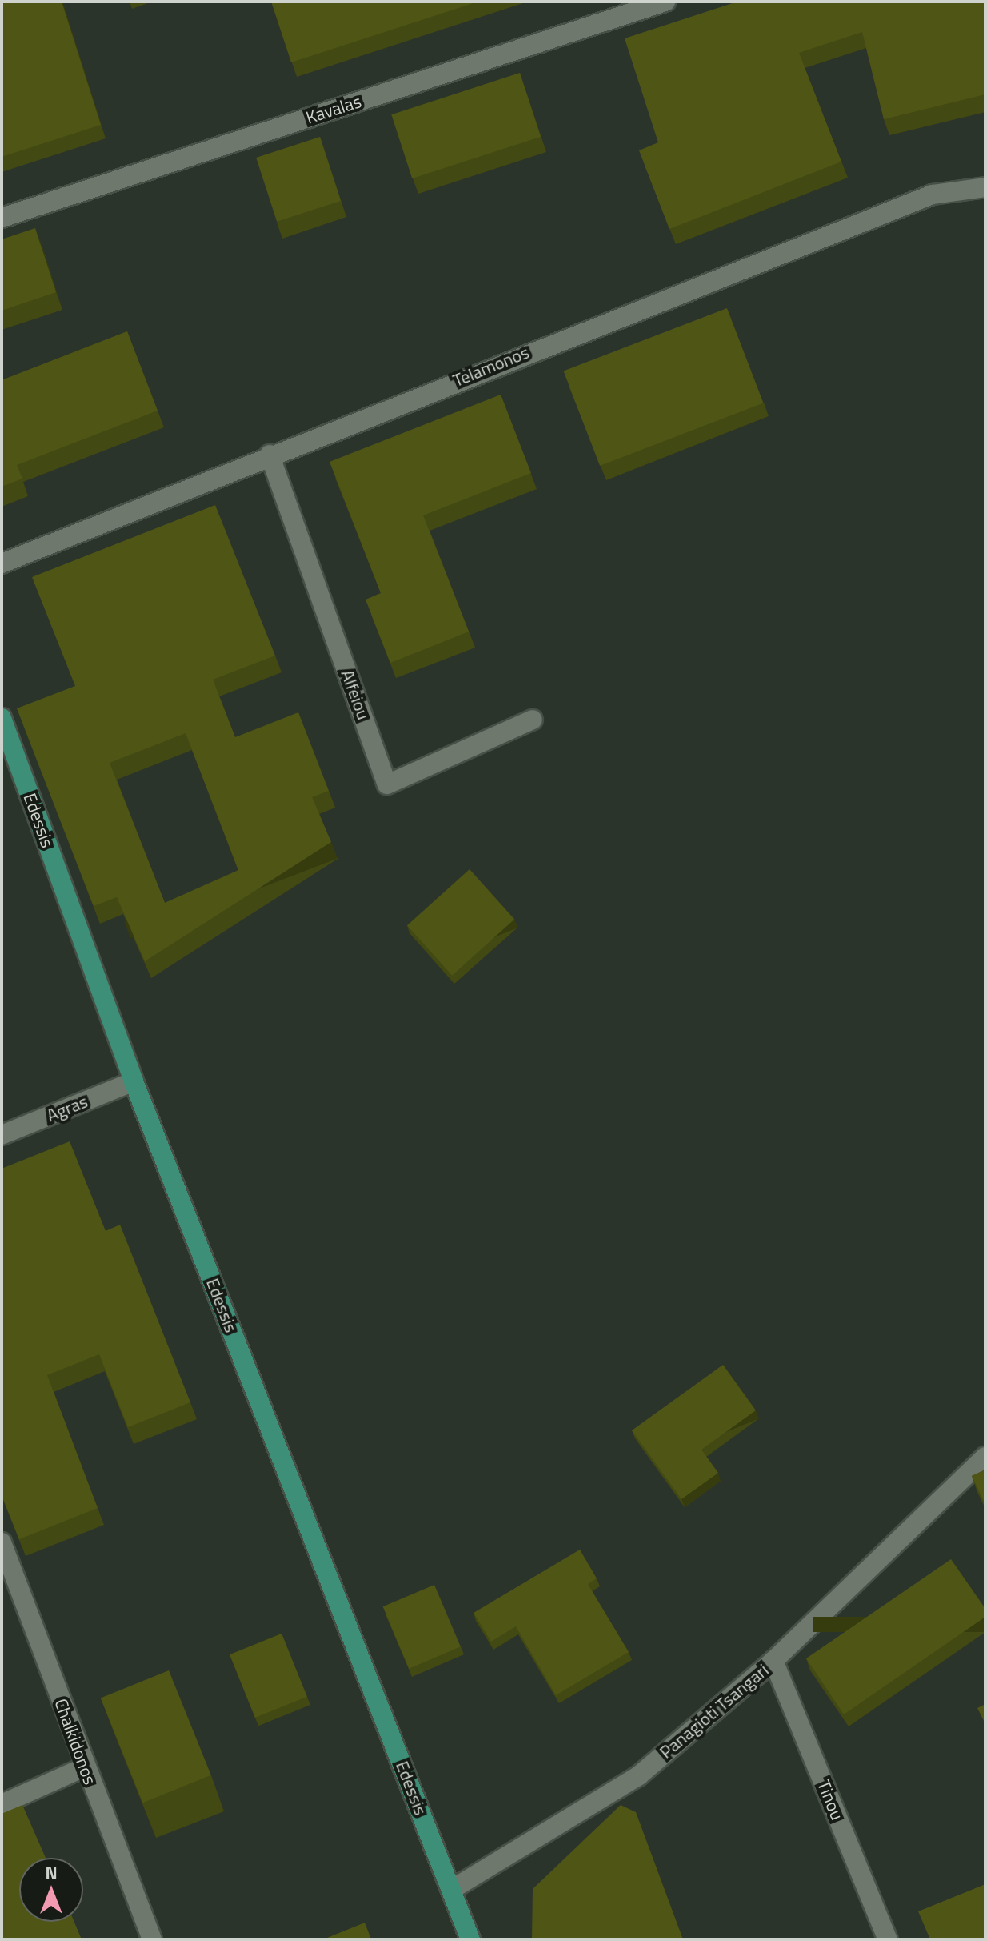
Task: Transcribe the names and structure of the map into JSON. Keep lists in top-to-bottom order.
{
  "streets": {
    "main road": ["Edessis"],
    "street": [
      "Kavalas",
      "Telamonos",
      "Alfeiou",
      "Agras",
      "Panagioti Tsangari",
      "Chalkidonos",
      "Tinou"
    ]
  },
  "crossings": [
    ["Telamonos", "Alfeiou"],
    ["Edessis", "Agras"],
    ["Edessis", "Panagioti Tsangari"],
    ["Panagioti Tsangari", "Tinou"]
  ],
  "north": "top"
}
